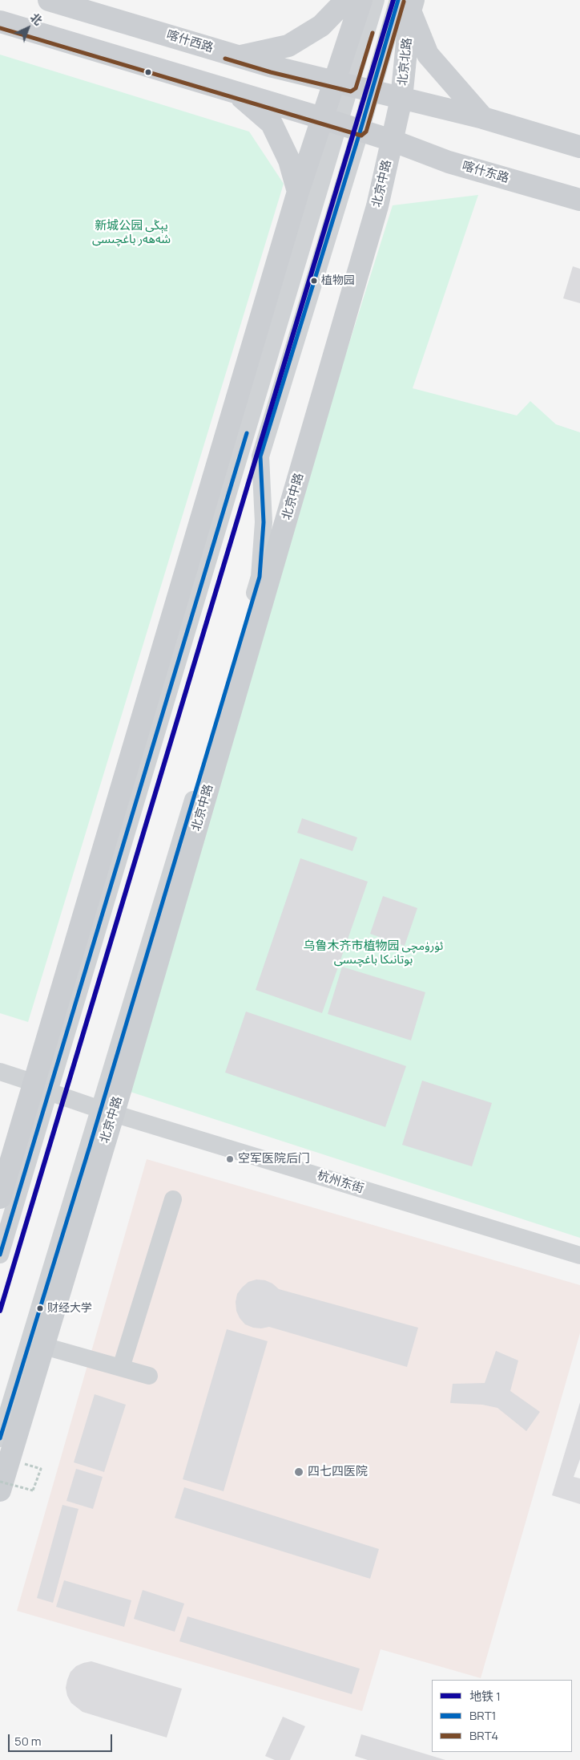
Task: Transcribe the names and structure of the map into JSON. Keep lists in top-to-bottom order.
{
  "streets": {
    "main road": [
      "喀什西路",
      "北京北路",
      "喀什东路",
      "北京中路"
    ],
    "street": ["杭州东街"]
  },
  "crossings": [
    ["喀什西路", "北京北路"],
    ["喀什西路", "喀什东路"],
    ["喀什西路", "北京中路"],
    ["北京北路", "喀什东路"],
    ["北京北路", "北京中路"],
    ["喀什东路", "北京中路"],
    ["北京中路", "杭州东街"]
  ],
  "parks": ["新城公园 يېڭى شەھەر باغچىسى", "乌鲁木齐市植物园 ئۈرۈمچى بوتانىكا باغچىسى"],
  "places": [
    "植物园",
    "空军医院后门",
    "财经大学",
    "四七四医院"
  ],
  "lines": ["metro line 1", "transit line BRT1", "transit line BRT4"],
  "legend": ["地铁 1", "BRT1", "BRT4"],
  "scale_bar": "50 m",
  "north": "top right"
}
